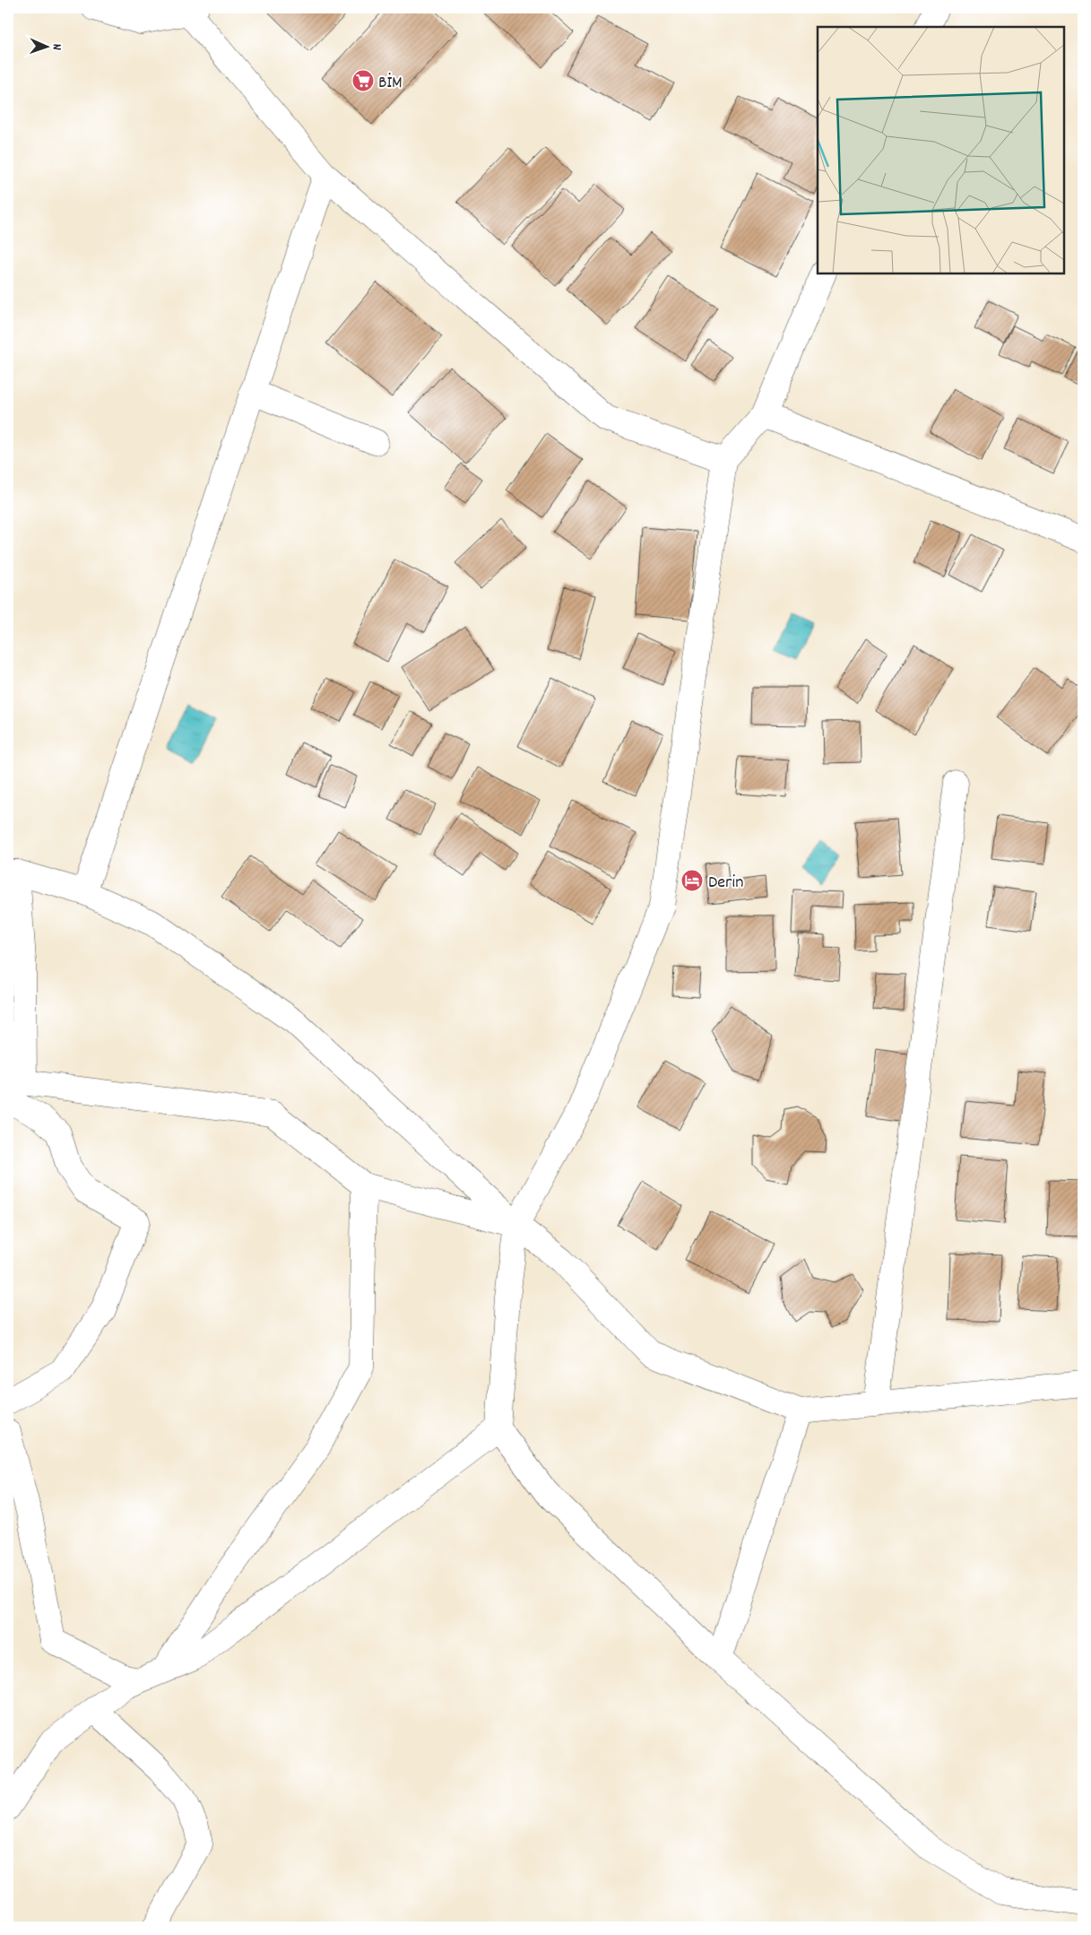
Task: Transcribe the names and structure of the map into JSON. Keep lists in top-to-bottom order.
{
  "places": {
    "supermarket": ["BİM"],
    "hotel": ["Derin"]
  },
  "north": "right"
}
